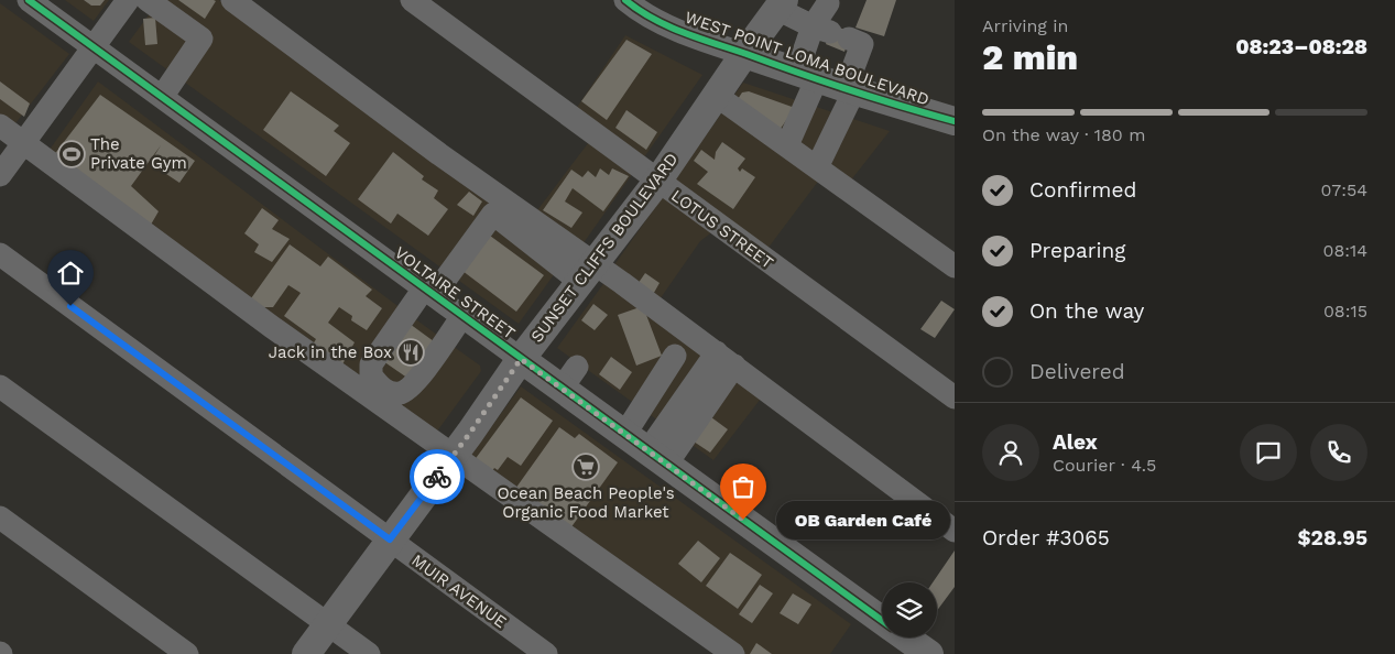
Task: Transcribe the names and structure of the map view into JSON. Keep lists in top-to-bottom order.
{
  "streets": {
    "main road": ["WEST POINT LOMA BOULEVARD", "SUNSET CLIFFS BOULEVARD", "VOLTAIRE STREET"],
    "street": ["LOTUS STREET", "MUIR AVENUE"]
  },
  "crossings": [
    ["WEST POINT LOMA BOULEVARD", "SUNSET CLIFFS BOULEVARD"],
    ["LOTUS STREET", "SUNSET CLIFFS BOULEVARD"],
    ["SUNSET CLIFFS BOULEVARD", "VOLTAIRE STREET"],
    ["SUNSET CLIFFS BOULEVARD", "MUIR AVENUE"]
  ],
  "places": {
    "sports": ["The Private Gym"],
    "restaurant": ["Jack in the Box"],
    "supermarket": ["Ocean Beach People's Organic Food Market"],
    "other": ["OB Garden Café"]
  },
  "page": {
    "heading": ["2 min", "Arriving in", "08:23–08:28"],
    "panel": [
      "Alex",
      "Courier · 4.5",
      "Order #3065",
      "$28.95"
    ],
    "bar": "On the way · 180 m",
    "list": [
      ["Confirmed", "07:54"],
      ["Preparing", "08:14"],
      ["On the way", "08:15"],
      "Delivered"
    ],
    "bubble": "OB Garden Café"
  }
}
